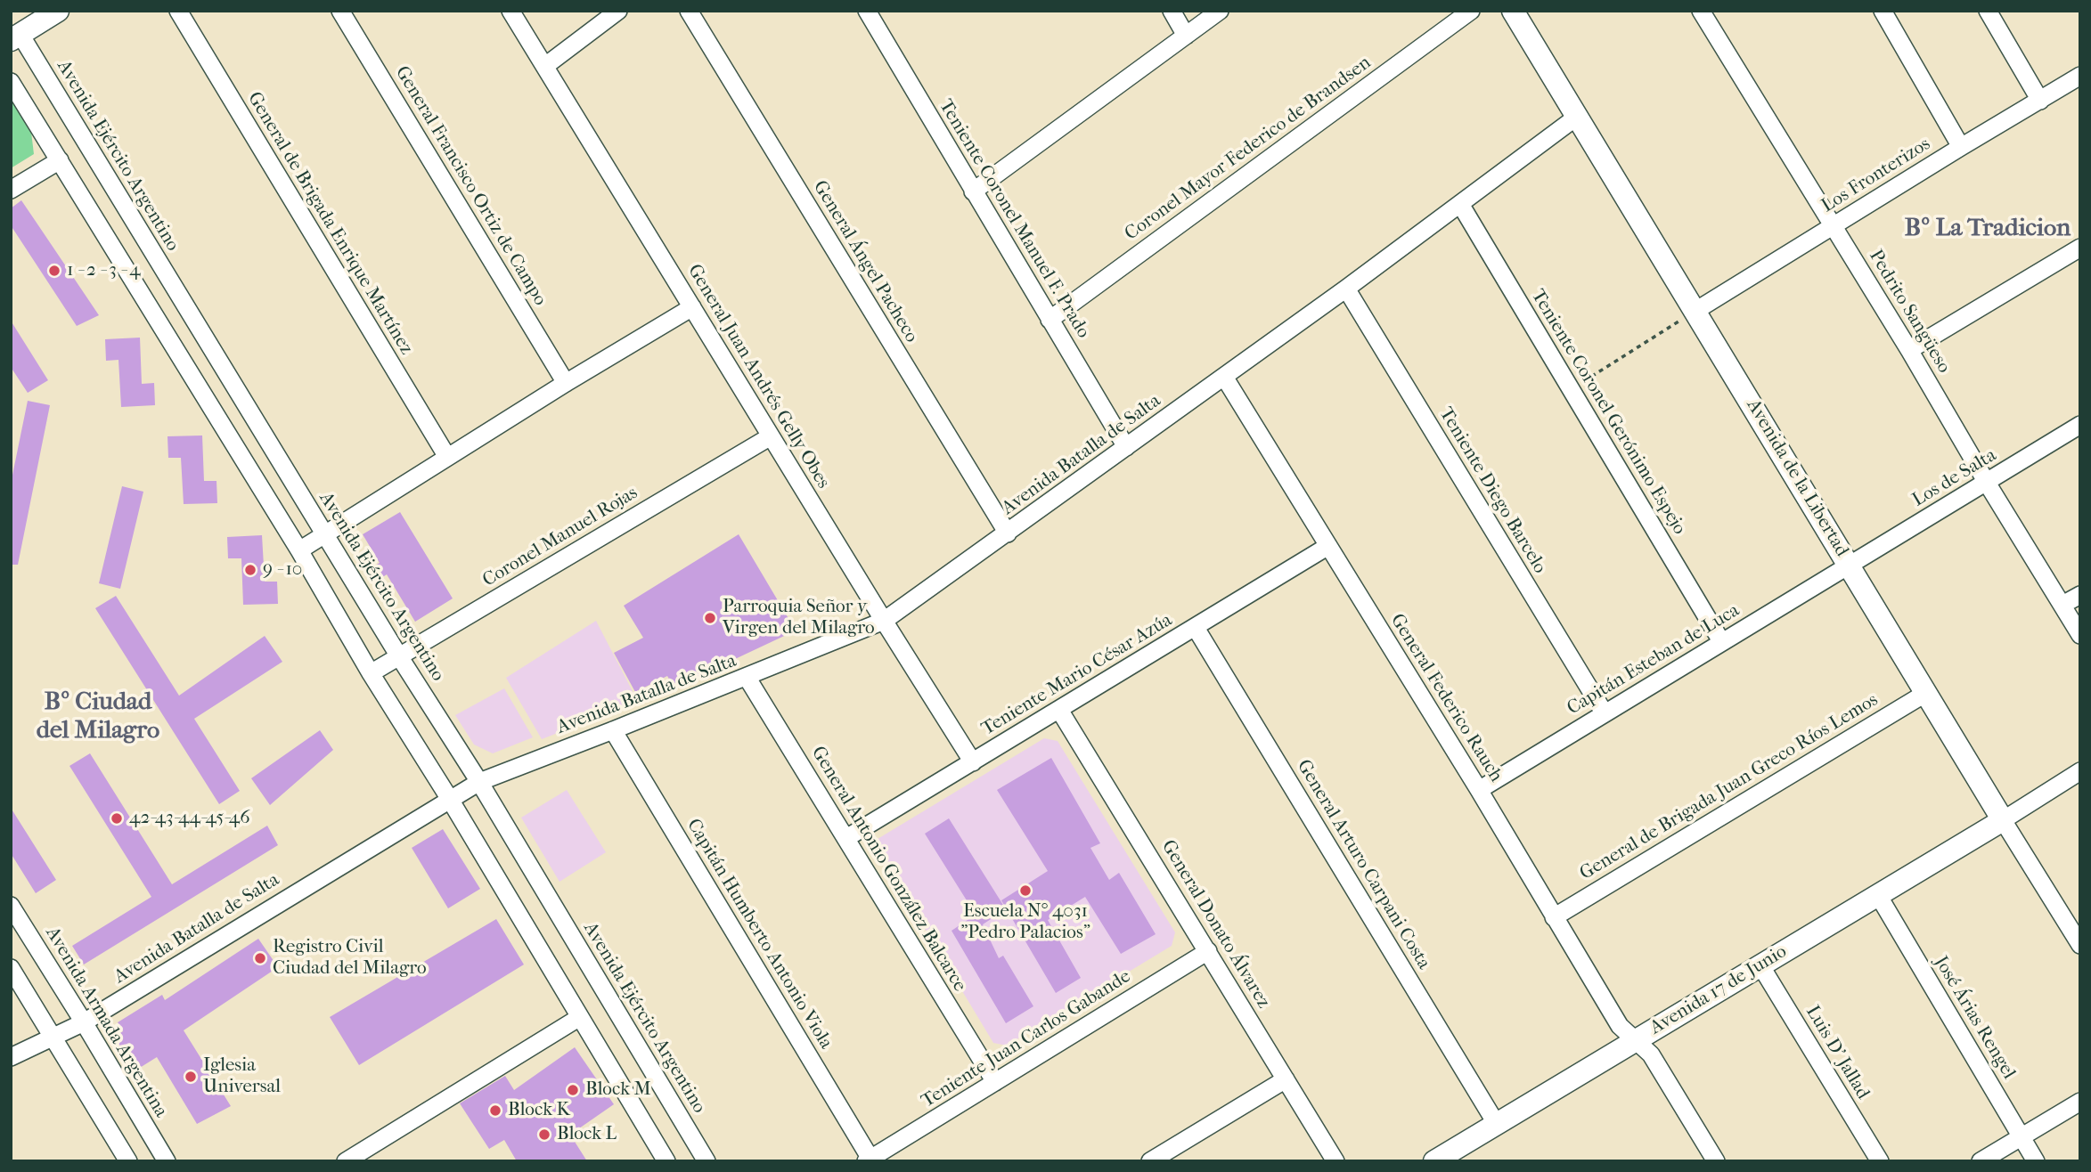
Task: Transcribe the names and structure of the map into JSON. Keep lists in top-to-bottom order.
{
  "streets": {
    "main road": ["Avenida de la Libertad", "Avenida 17 de Junio"],
    "street": [
      "Coronel Mayor Federico de Brandsen",
      "Avenida Ejército Argentino",
      "Los Fronterizos",
      "General Francisco Ortiz de Campo",
      "Teniente Coronel Manuel F. Prado",
      "General de Brigada Enrique Martínez",
      "General Ángel Pacheco",
      "Pedrito Sangüeso",
      "General Juan Andrés Gelly Obes",
      "Teniente Coronel Gerónimo Espejo",
      "Avenida Batalla de Salta",
      "Los de Salta",
      "Teniente Diego Barcelo",
      "Coronel Manuel Rojas",
      "Capitán Esteban de Luca",
      "Teniente Mario César Azúa",
      "General Federico Rauch",
      "General de Brigada Juan Greco Ríos Lemos",
      "General Arturo Carpani Costa",
      "General Antonio González Balcarce",
      "General Donato Álvarez",
      "Capitán Humberto Antonio Viola",
      "José Árias Rengel",
      "Avenida Armada Argentina",
      "Teniente Juan Carlos Gabande",
      "Luis D' Jallad"
    ]
  },
  "crossings": [
    ["Coronel Mayor Federico de Brandsen", "Teniente Coronel Manuel F. Prado"],
    ["Avenida Ejército Argentino", "Avenida Batalla de Salta"],
    ["Avenida Ejército Argentino", "Coronel Manuel Rojas"],
    ["Los Fronterizos", "Pedrito Sangüeso"],
    ["Los Fronterizos", "Avenida de la Libertad"],
    ["Teniente Coronel Manuel F. Prado", "Avenida Batalla de Salta"],
    ["General Ángel Pacheco", "Avenida Batalla de Salta"],
    ["Pedrito Sangüeso", "Los de Salta"],
    ["General Juan Andrés Gelly Obes", "Avenida Batalla de Salta"],
    ["General Juan Andrés Gelly Obes", "Coronel Manuel Rojas"],
    ["General Juan Andrés Gelly Obes", "Teniente Mario César Azúa"],
    ["Teniente Coronel Gerónimo Espejo", "Avenida Batalla de Salta"],
    ["Teniente Coronel Gerónimo Espejo", "Capitán Esteban de Luca"],
    ["Avenida Batalla de Salta", "Avenida de la Libertad"],
    ["Avenida Batalla de Salta", "Teniente Diego Barcelo"],
    ["Avenida Batalla de Salta", "General Federico Rauch"],
    ["Avenida Batalla de Salta", "General Antonio González Balcarce"],
    ["Avenida Batalla de Salta", "Capitán Humberto Antonio Viola"],
    ["Avenida Batalla de Salta", "Avenida Armada Argentina"],
    ["Avenida de la Libertad", "Los de Salta"],
    ["Avenida de la Libertad", "Capitán Esteban de Luca"],
    ["Avenida de la Libertad", "General de Brigada Juan Greco Ríos Lemos"],
    ["Avenida de la Libertad", "Avenida 17 de Junio"],
    ["Los de Salta", "Capitán Esteban de Luca"],
    ["Teniente Diego Barcelo", "Capitán Esteban de Luca"],
    ["Capitán Esteban de Luca", "General Federico Rauch"],
    ["Teniente Mario César Azúa", "General Federico Rauch"],
    ["Teniente Mario César Azúa", "General Arturo Carpani Costa"],
    ["Teniente Mario César Azúa", "General Antonio González Balcarce"],
    ["Teniente Mario César Azúa", "General Donato Álvarez"],
    ["General Federico Rauch", "General de Brigada Juan Greco Ríos Lemos"],
    ["General Federico Rauch", "Avenida 17 de Junio"],
    ["General Arturo Carpani Costa", "Avenida 17 de Junio"],
    ["General Antonio González Balcarce", "Teniente Juan Carlos Gabande"],
    ["General Donato Álvarez", "Teniente Juan Carlos Gabande"],
    ["Capitán Humberto Antonio Viola", "Teniente Juan Carlos Gabande"],
    ["Avenida 17 de Junio", "José Árias Rengel"],
    ["Avenida 17 de Junio", "Luis D' Jallad"]
  ],
  "districts": ["Bº La Tradicion", "Bº Ciudad del Milagro"],
  "places": [
    "1 - 2 - 3 - 4",
    "9 - 10",
    "Parroquia Señor y Virgen del Milagro",
    "42-43-44-45-46",
    "Escuela N° 4031 \"Pedro Palacios\"",
    "Registro Civil Ciudad del Milagro",
    "Iglesia Universal",
    "Block M",
    "Block K",
    "Block L"
  ]
}
